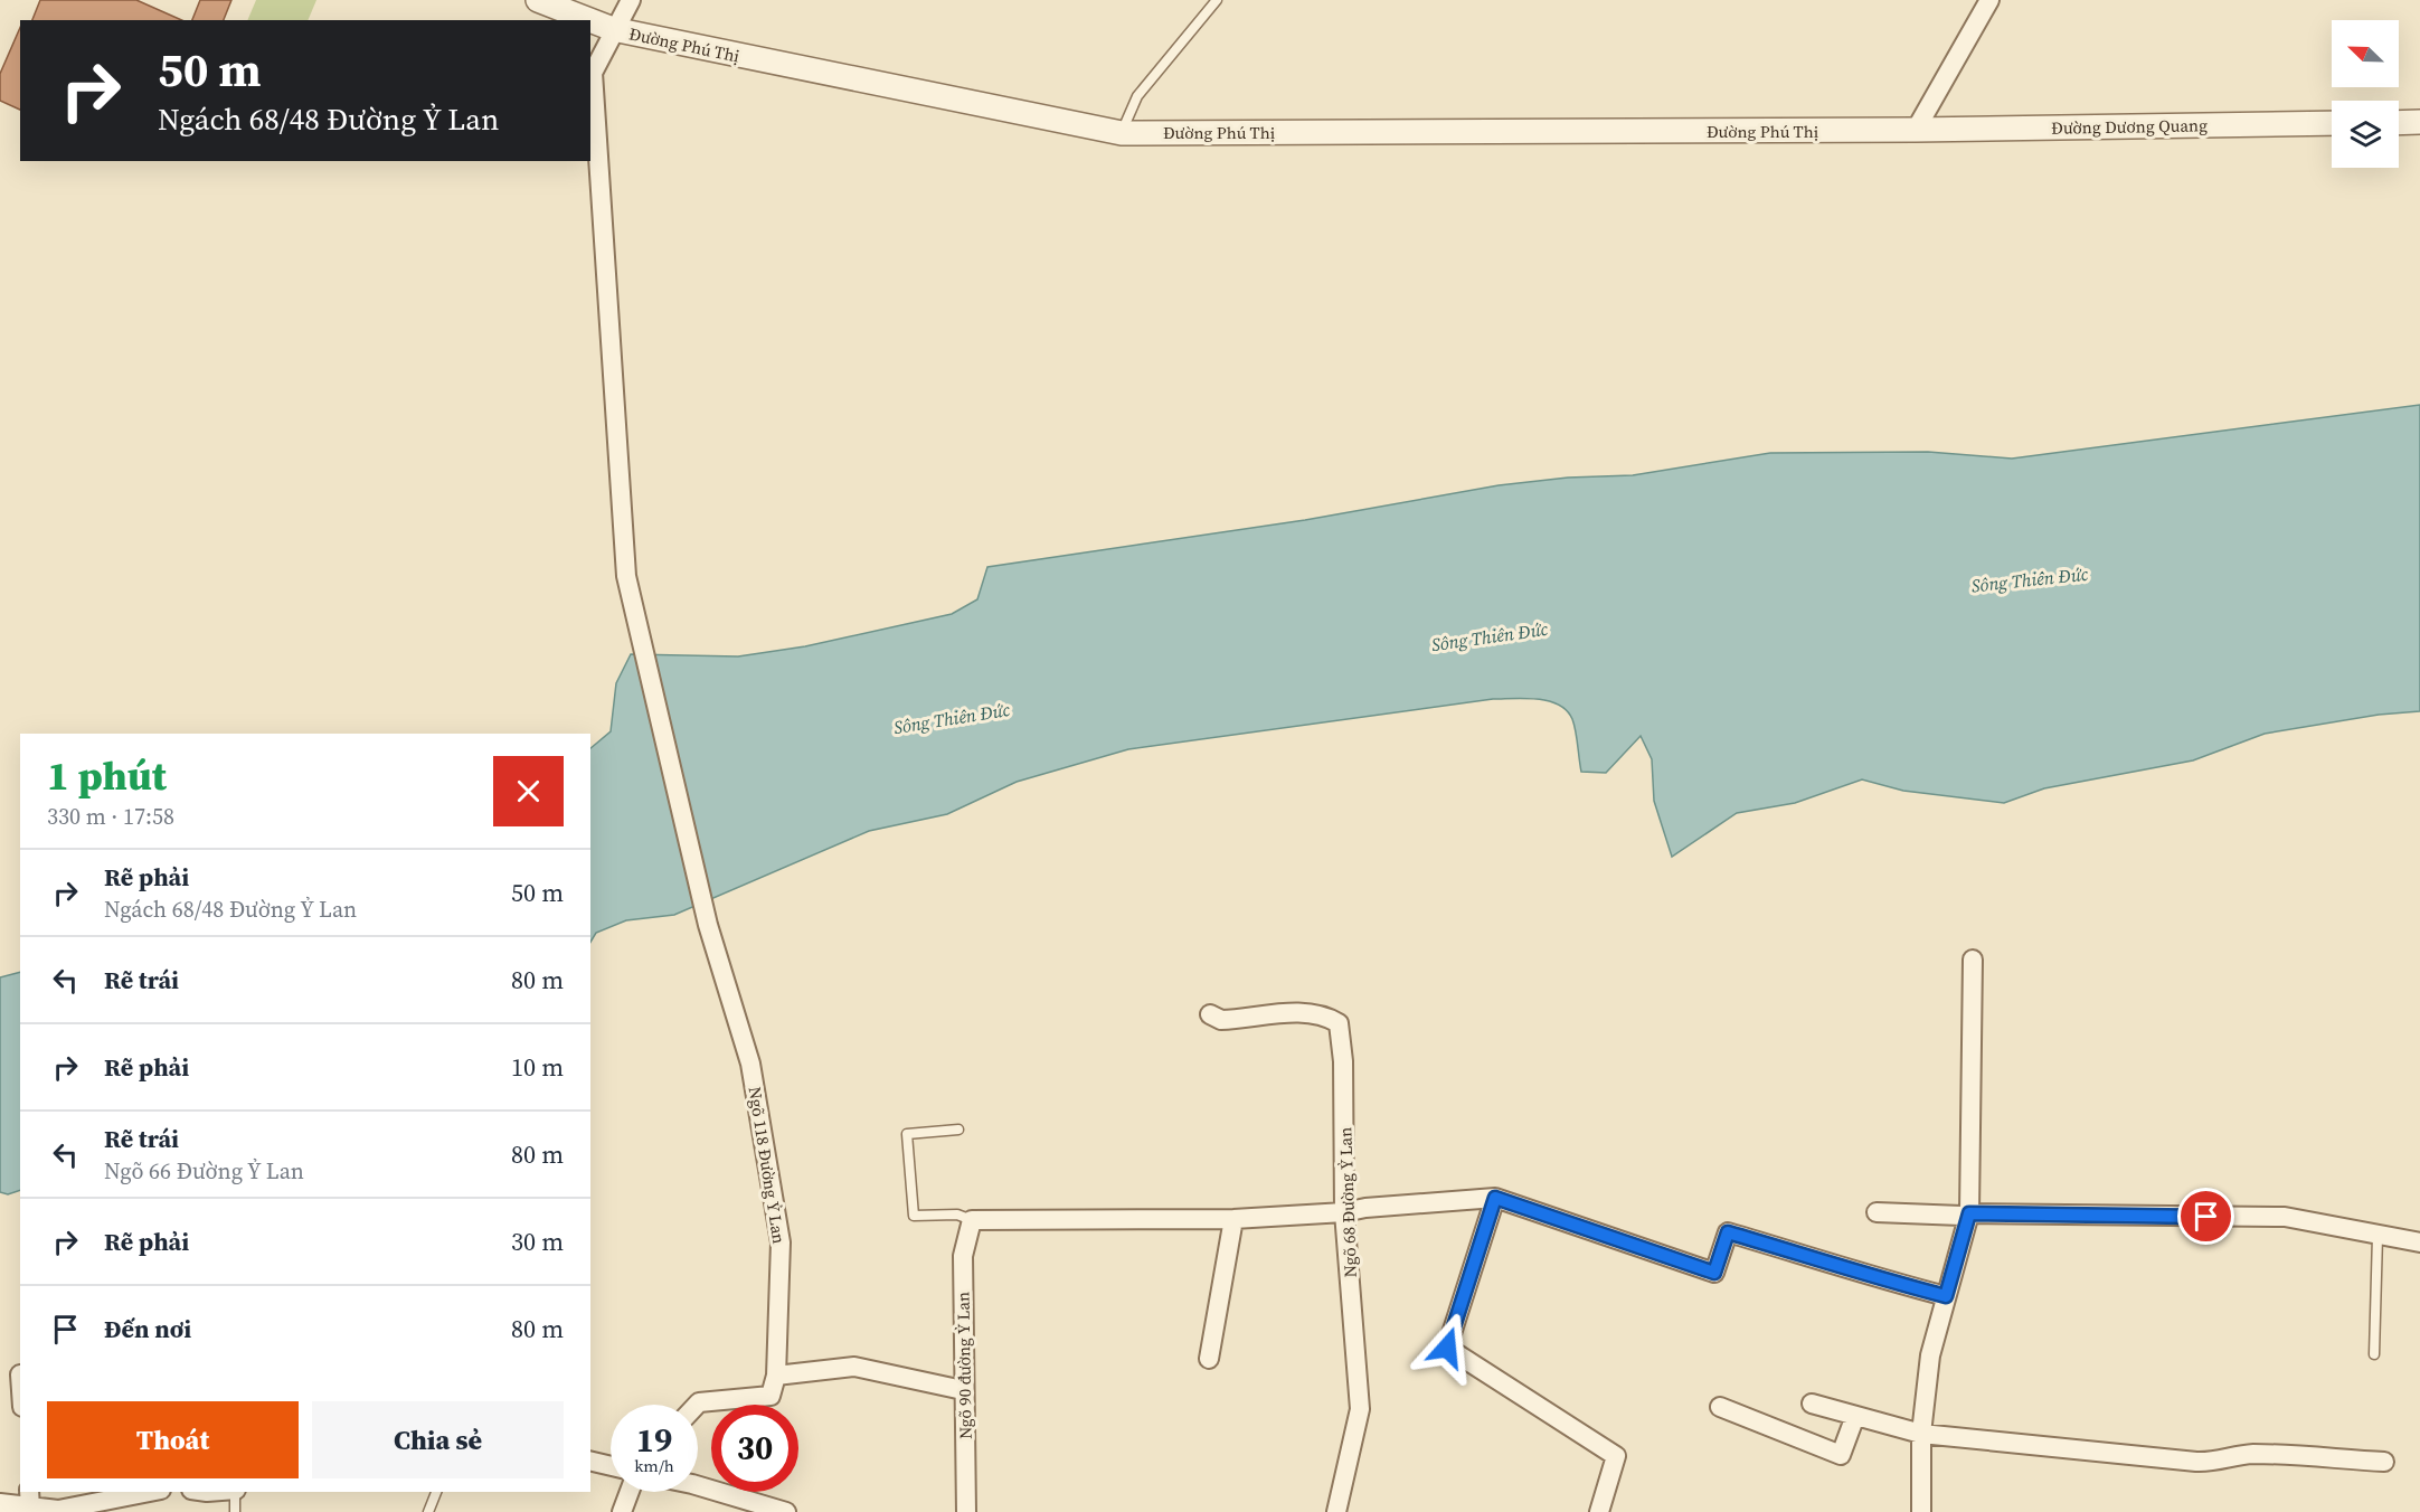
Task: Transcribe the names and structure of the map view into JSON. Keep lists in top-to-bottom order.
{
  "streets": {
    "street": [
      "Đường Phú Thị",
      "Đường Dương Quang",
      "Ngõ 118 Đường Ỷ Lan",
      "Ngõ 68 Đường Ỷ Lan",
      "Ngõ 90 đường Ỷ Lan"
    ]
  },
  "crossings": [
    ["Đường Phú Thị", "Đường Dương Quang"],
    ["Đường Phú Thị", "Ngõ 118 Đường Ỷ Lan"]
  ],
  "water": ["Sông Thiên Đức"],
  "north": "top left",
  "page": {
    "turn": ["50 m", "Ngách 68/48 Đường Ỷ Lan"],
    "heading": ["1 phút", "330 m · 17:58"],
    "list": [
      {
        "name": "Rẽ phải",
        "note": "Ngách 68/48 Đường Ỷ Lan",
        "value": "50 m"
      },
      {
        "name": "Rẽ trái",
        "value": "80 m"
      },
      {
        "name": "Rẽ phải",
        "value": "10 m"
      },
      {
        "name": "Rẽ trái",
        "note": "Ngõ 66 Đường Ỷ Lan",
        "value": "80 m"
      },
      {
        "name": "Rẽ phải",
        "value": "30 m"
      },
      {
        "name": "Đến nơi",
        "value": "80 m"
      }
    ],
    "buttons": ["Thoát", "Chia sẻ"],
    "speed": "19 km/h",
    "limit": "30"
  }
}
